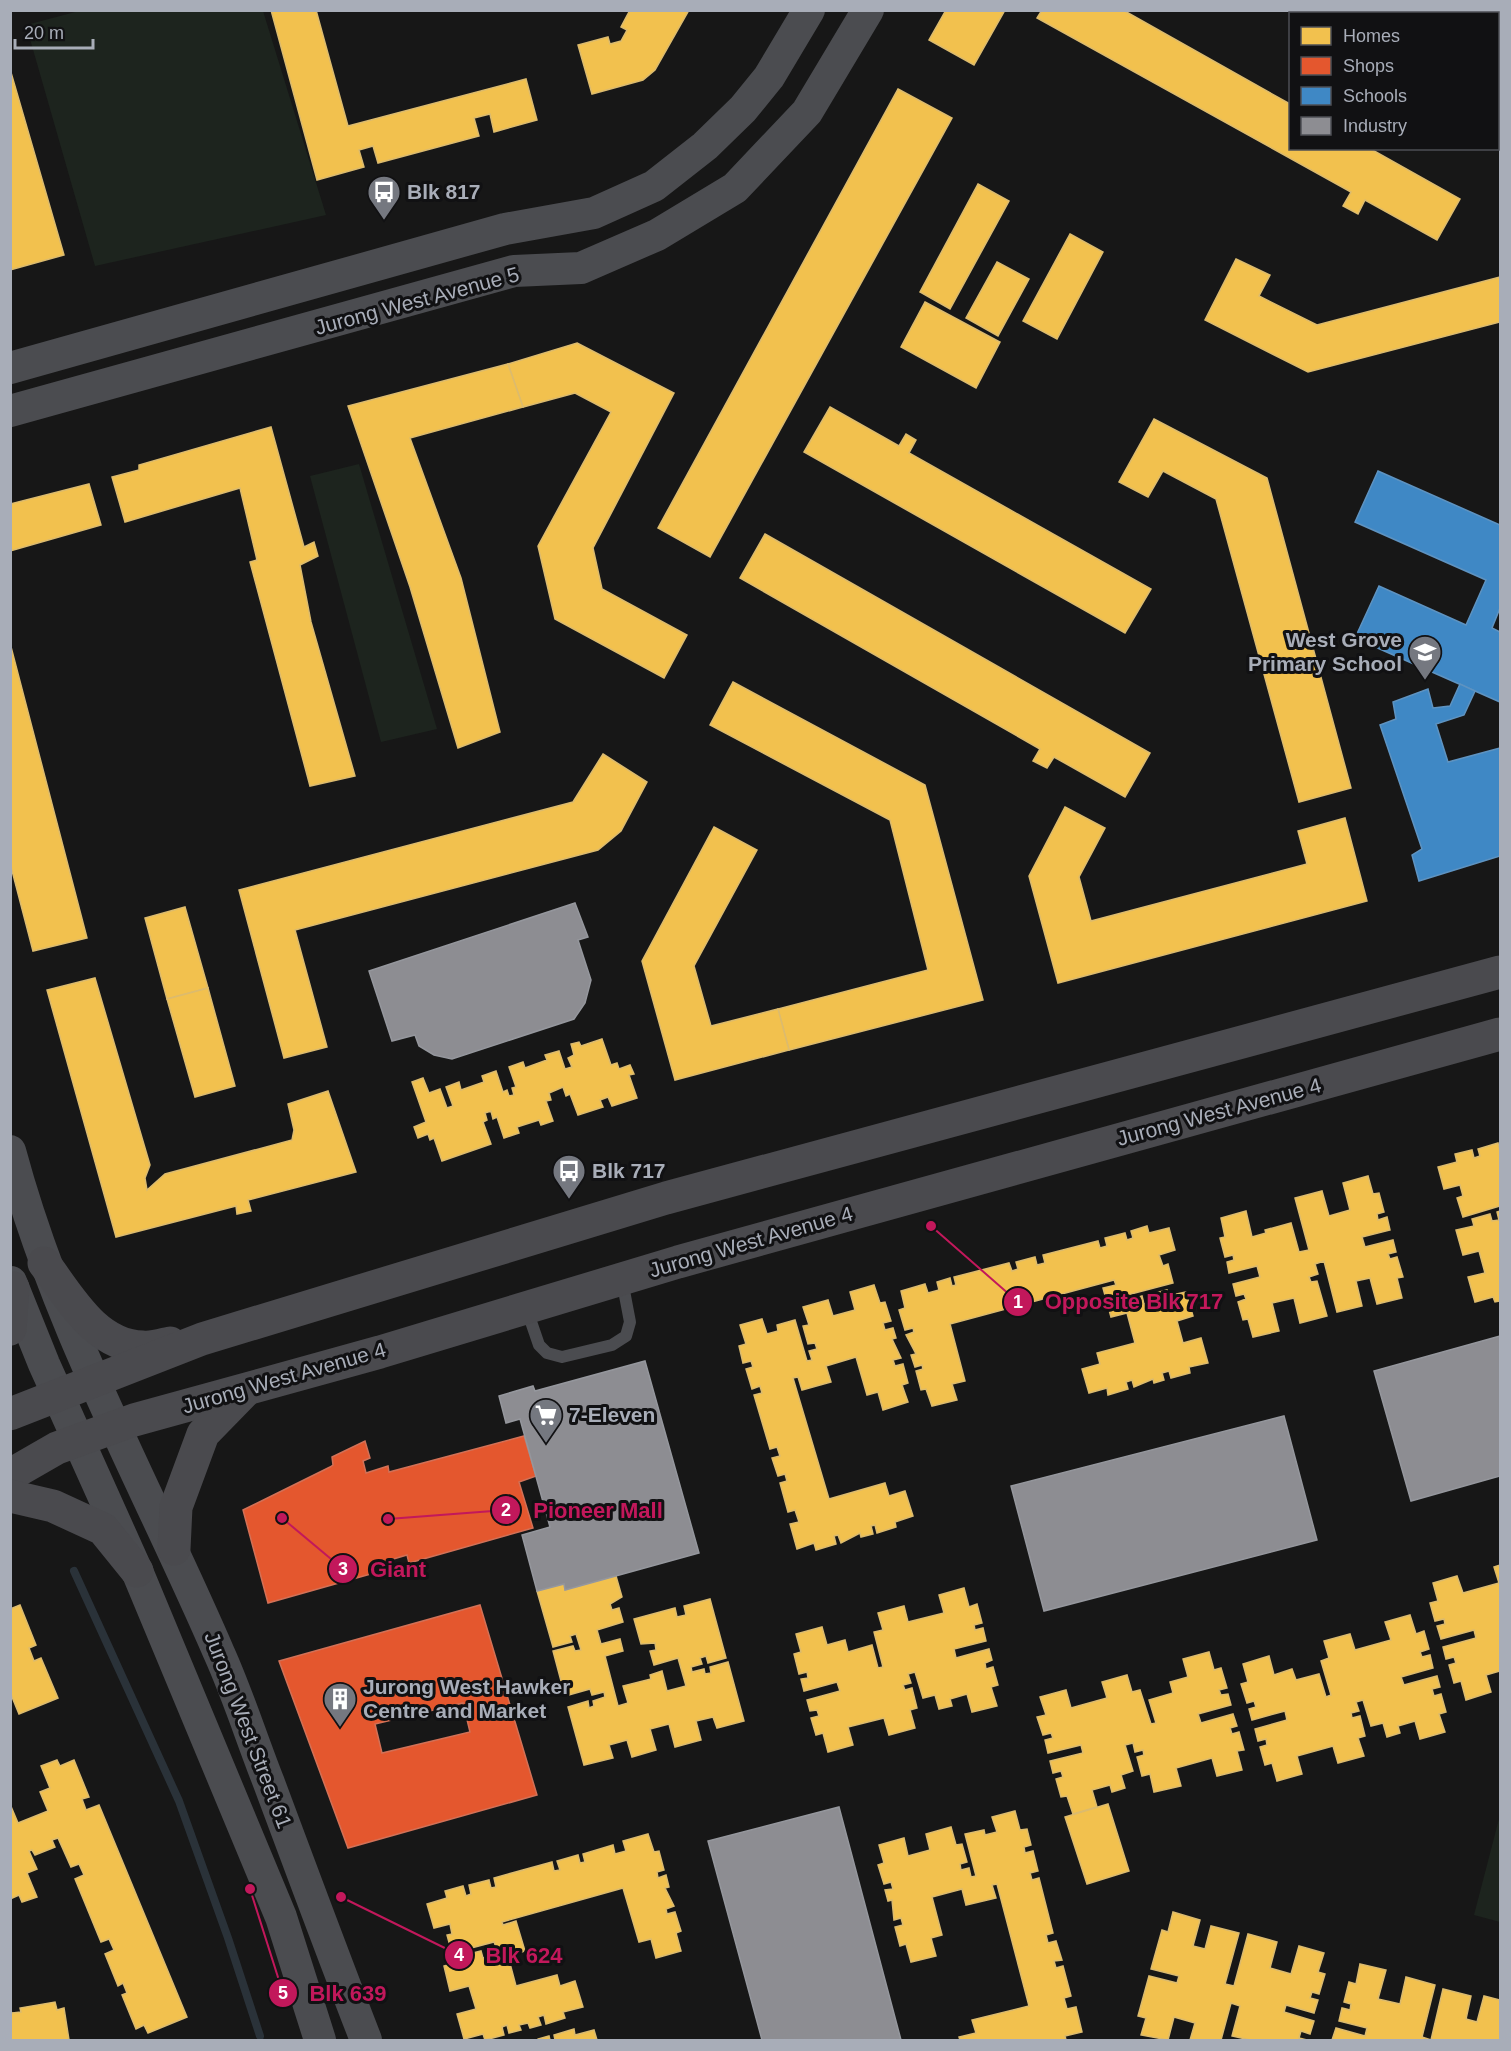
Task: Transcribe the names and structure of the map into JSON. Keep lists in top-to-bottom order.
{
  "streets": {
    "main road": ["Jurong West Avenue 4"],
    "street": ["Jurong West Avenue 5", "Jurong West Street 61"]
  },
  "crossings": [
    ["Jurong West Avenue 4", "Jurong West Street 61"]
  ],
  "places": {
    "bus stop": ["Blk 817", "Blk 717"],
    "school or university": ["West Grove Primary School"],
    "other": [
      "Opposite Blk 717",
      "Giant",
      "Pioneer Mall",
      "Blk 639",
      "Blk 624"
    ],
    "supermarket": ["7-Eleven"],
    "building": ["Jurong West Hawker Centre and Market"]
  },
  "legend": [
    "Homes",
    "Shops",
    "Schools",
    "Industry"
  ],
  "scale_bar": "20 m"
}
